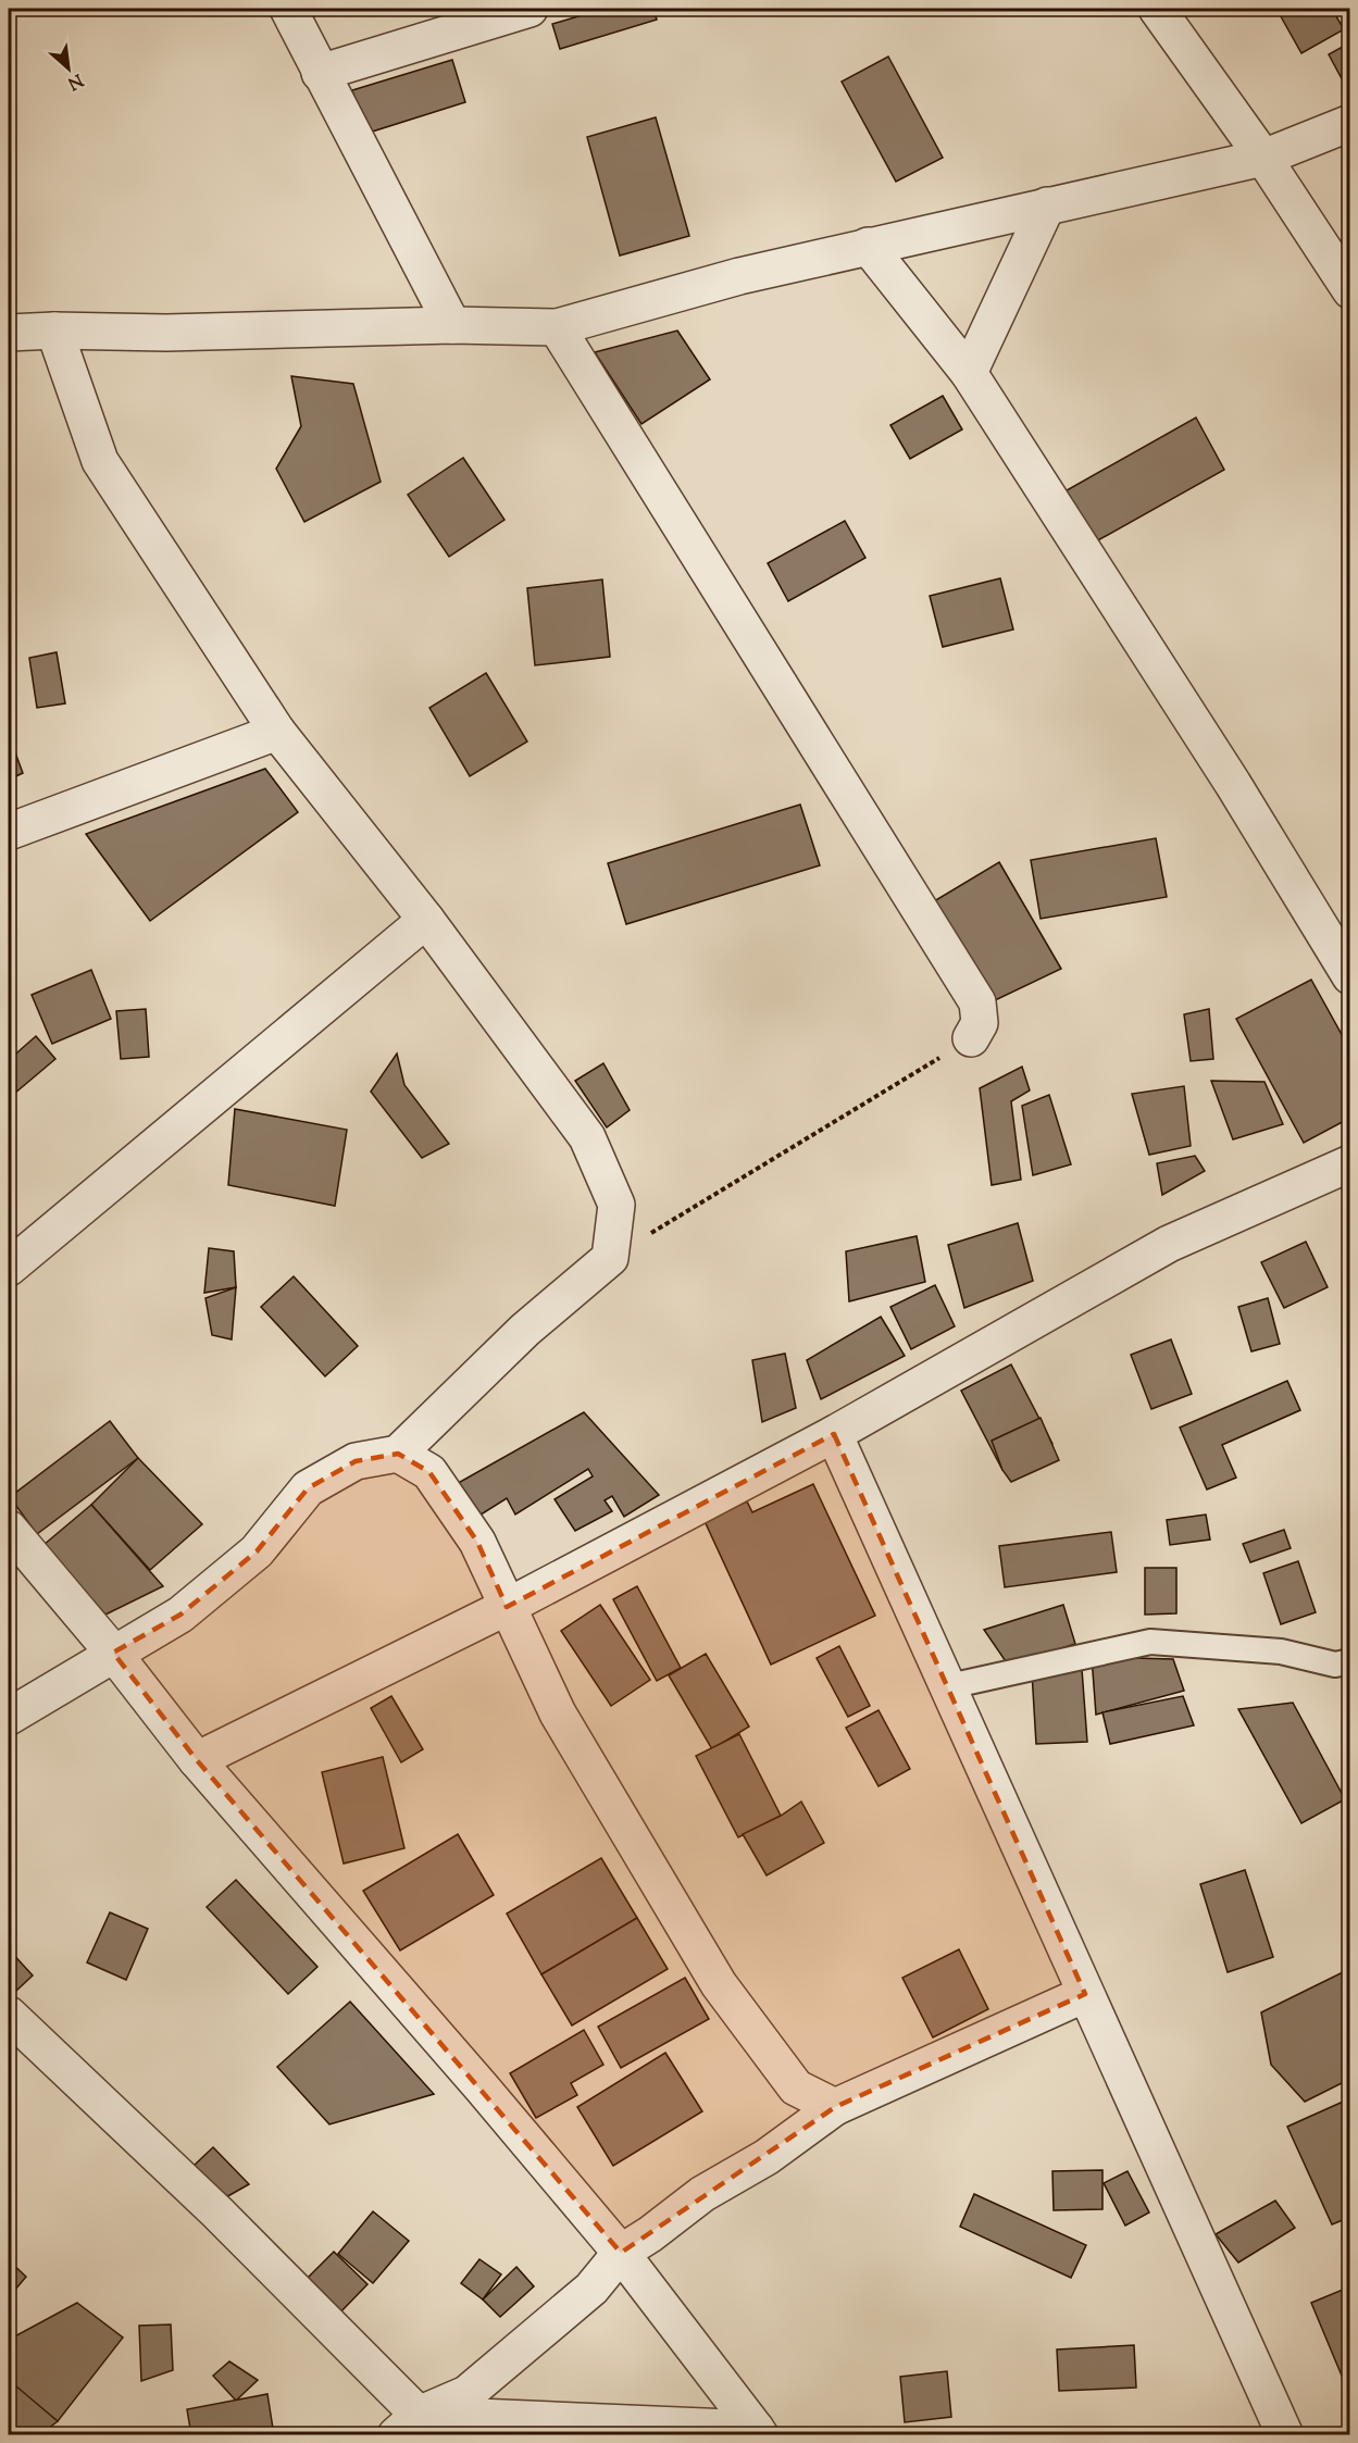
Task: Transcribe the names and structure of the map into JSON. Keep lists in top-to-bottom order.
{
  "north": "bottom right"
}
